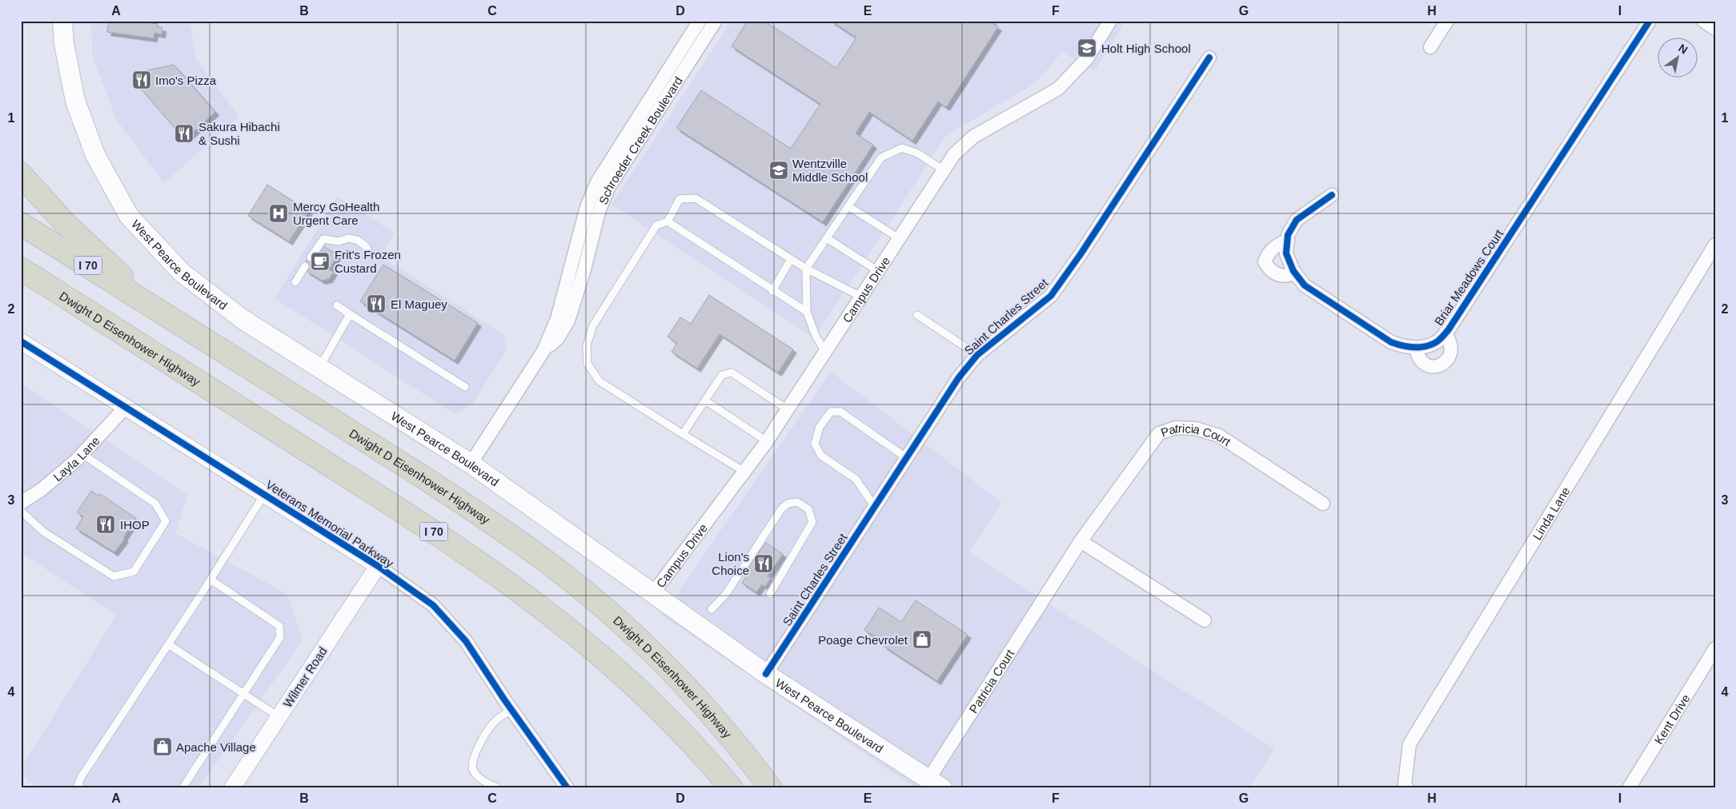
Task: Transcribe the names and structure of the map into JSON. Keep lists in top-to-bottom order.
{
  "streets": {
    "highway": ["I 70", "Dwight D Eisenhower Highway"],
    "main road": ["West Pearce Boulevard"],
    "street": [
      "Schroeder Creek Boulevard",
      "Briar Meadows Court",
      "Campus Drive",
      "Saint Charles Street",
      "Patricia Court",
      "Layla Lane",
      "Linda Lane",
      "Veterans Memorial Parkway",
      "Wilmer Road",
      "Kent Drive"
    ]
  },
  "crossings": [
    ["Schroeder Creek Boulevard", "West Pearce Boulevard"],
    ["West Pearce Boulevard", "Campus Drive"],
    ["West Pearce Boulevard", "Saint Charles Street"],
    ["West Pearce Boulevard", "Patricia Court"],
    ["Layla Lane", "Veterans Memorial Parkway"],
    ["Veterans Memorial Parkway", "Wilmer Road"]
  ],
  "places": {
    "school or university": ["Holt High School", "Wentzville Middle School"],
    "restaurant": [
      "Imo's Pizza",
      "Sakura Hibachi & Sushi",
      "El Maguey",
      "IHOP",
      "Lion's Choice"
    ],
    "hospital": ["Mercy GoHealth Urgent Care"],
    "cafe": ["Frit's Frozen Custard"],
    "shop": ["Poage Chevrolet", "Apache Village"]
  },
  "north": "top right",
  "grid": {
    "columns": [
      "A",
      "B",
      "C",
      "D",
      "E",
      "F",
      "G",
      "H",
      "I"
    ],
    "rows": [
      "1",
      "2",
      "3",
      "4"
    ]
  }
}
